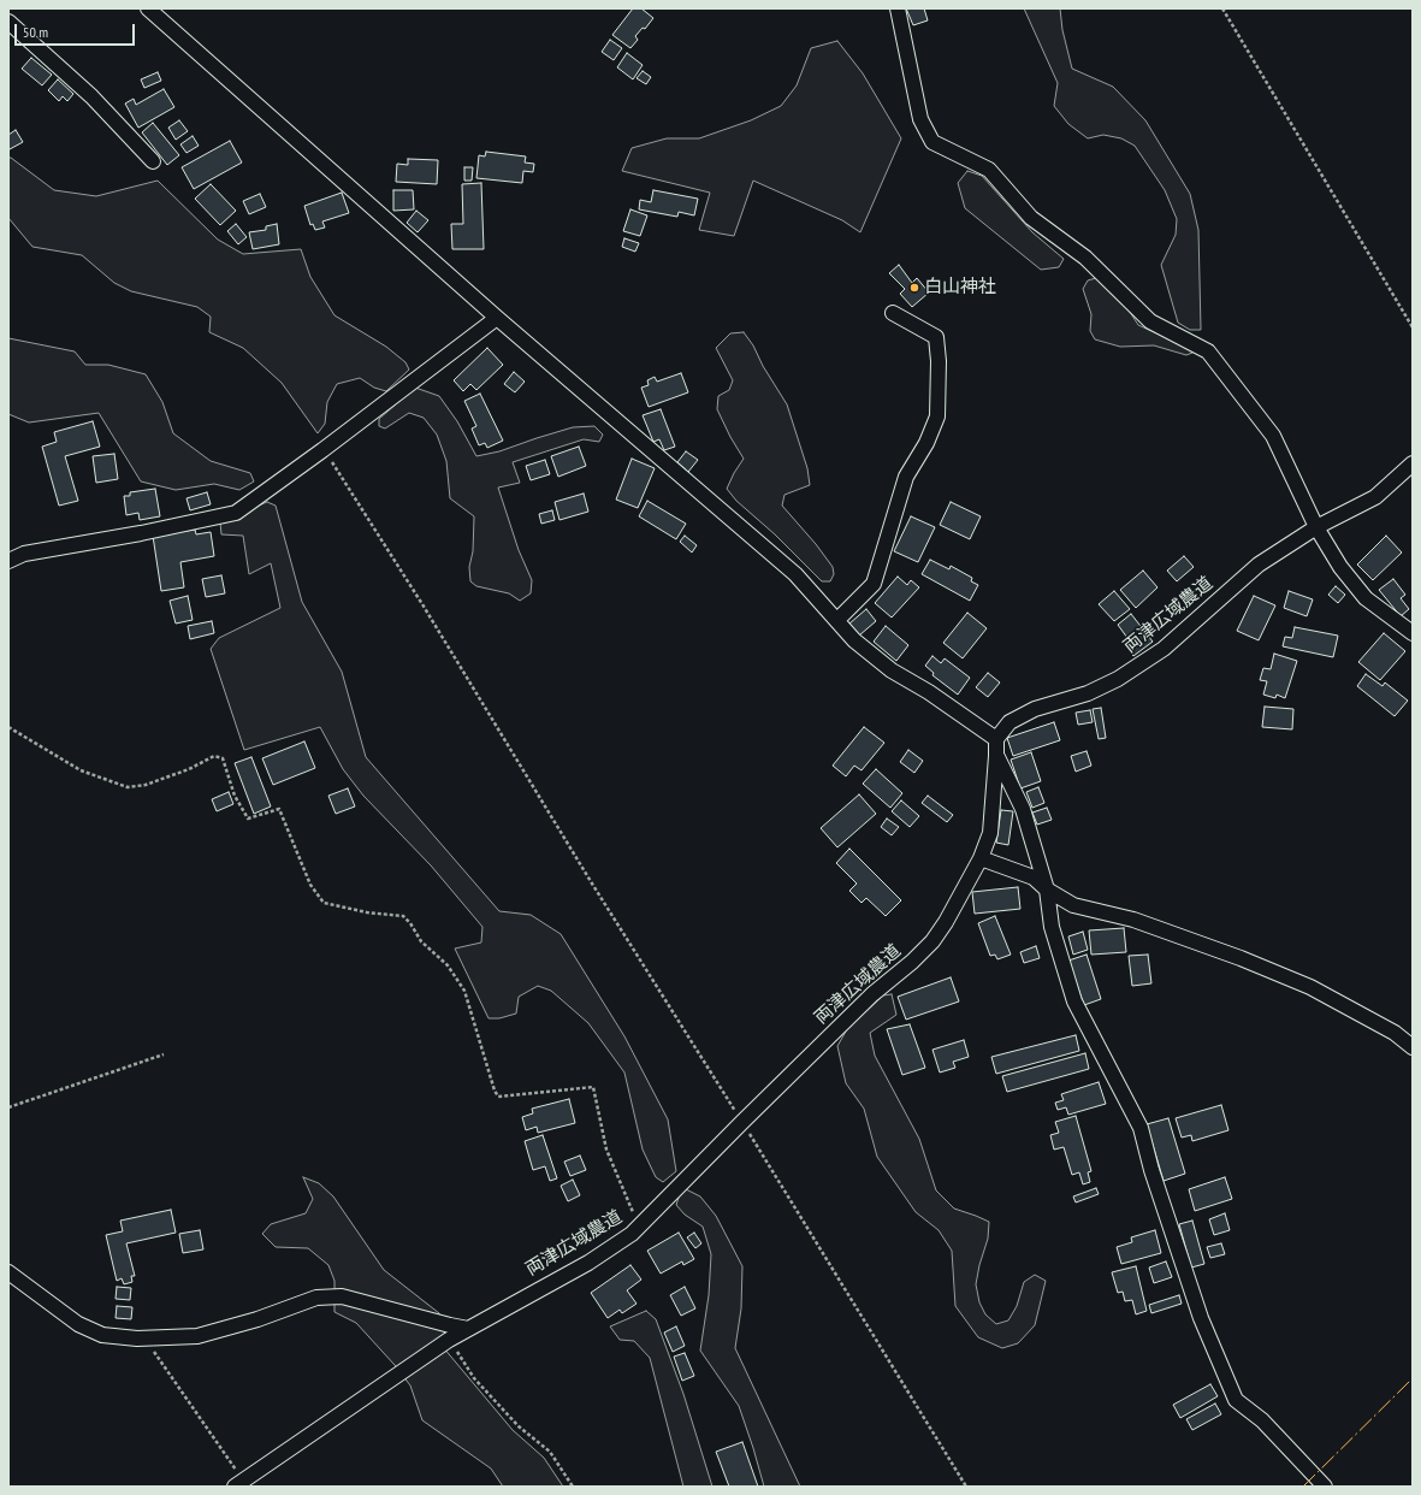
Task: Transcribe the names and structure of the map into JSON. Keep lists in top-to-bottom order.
{
  "streets": {
    "street": ["両津広域農道"]
  },
  "places": ["白山神社"],
  "scale_bar": "50 m"
}
